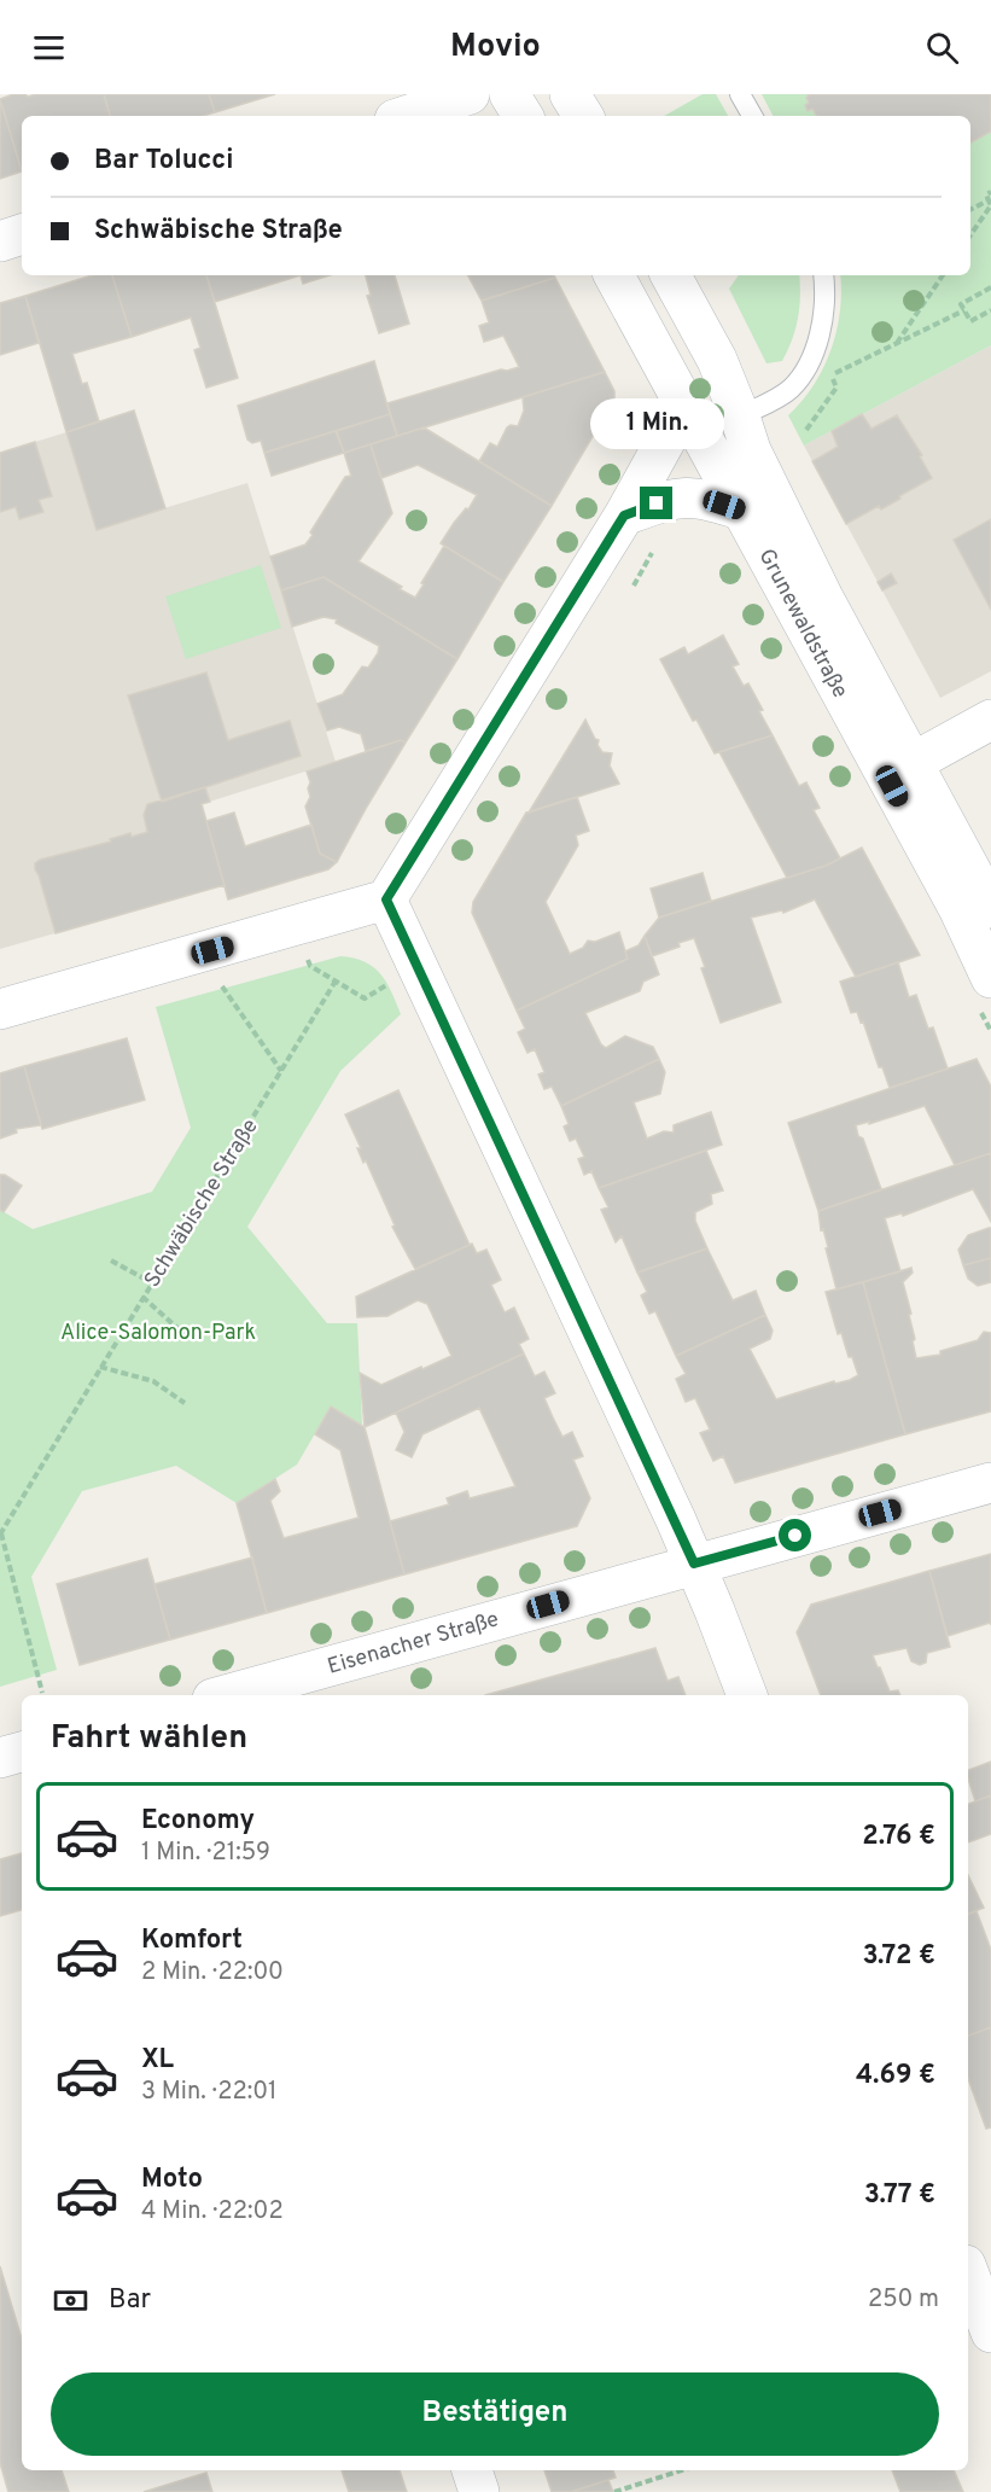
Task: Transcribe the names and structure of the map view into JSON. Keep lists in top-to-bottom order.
{
  "streets": {
    "street": ["Grunewaldstraße", "Eisenacher Straße"],
    "path": ["Schwäbische Straße"]
  },
  "parks": ["Alice-Salomon-Park"],
  "page": {
    "header": "Movio",
    "banner": ["Bar Tolucci", "Schwäbische Straße"],
    "bubble": "1 Min.",
    "heading": "Fahrt wählen",
    "list": [
      {
        "name": "Economy",
        "note": "1 Min. · 21:59",
        "value": "2.76 €"
      },
      {
        "name": "Komfort",
        "note": "2 Min. · 22:00",
        "value": "3.72 €"
      },
      {
        "name": "XL",
        "note": "3 Min. · 22:01",
        "value": "4.69 €"
      },
      {
        "name": "Moto",
        "note": "4 Min. · 22:02",
        "value": "3.77 €"
      }
    ],
    "pay": ["Bar", "250 m"],
    "buttons": "Bestätigen"
  }
}
